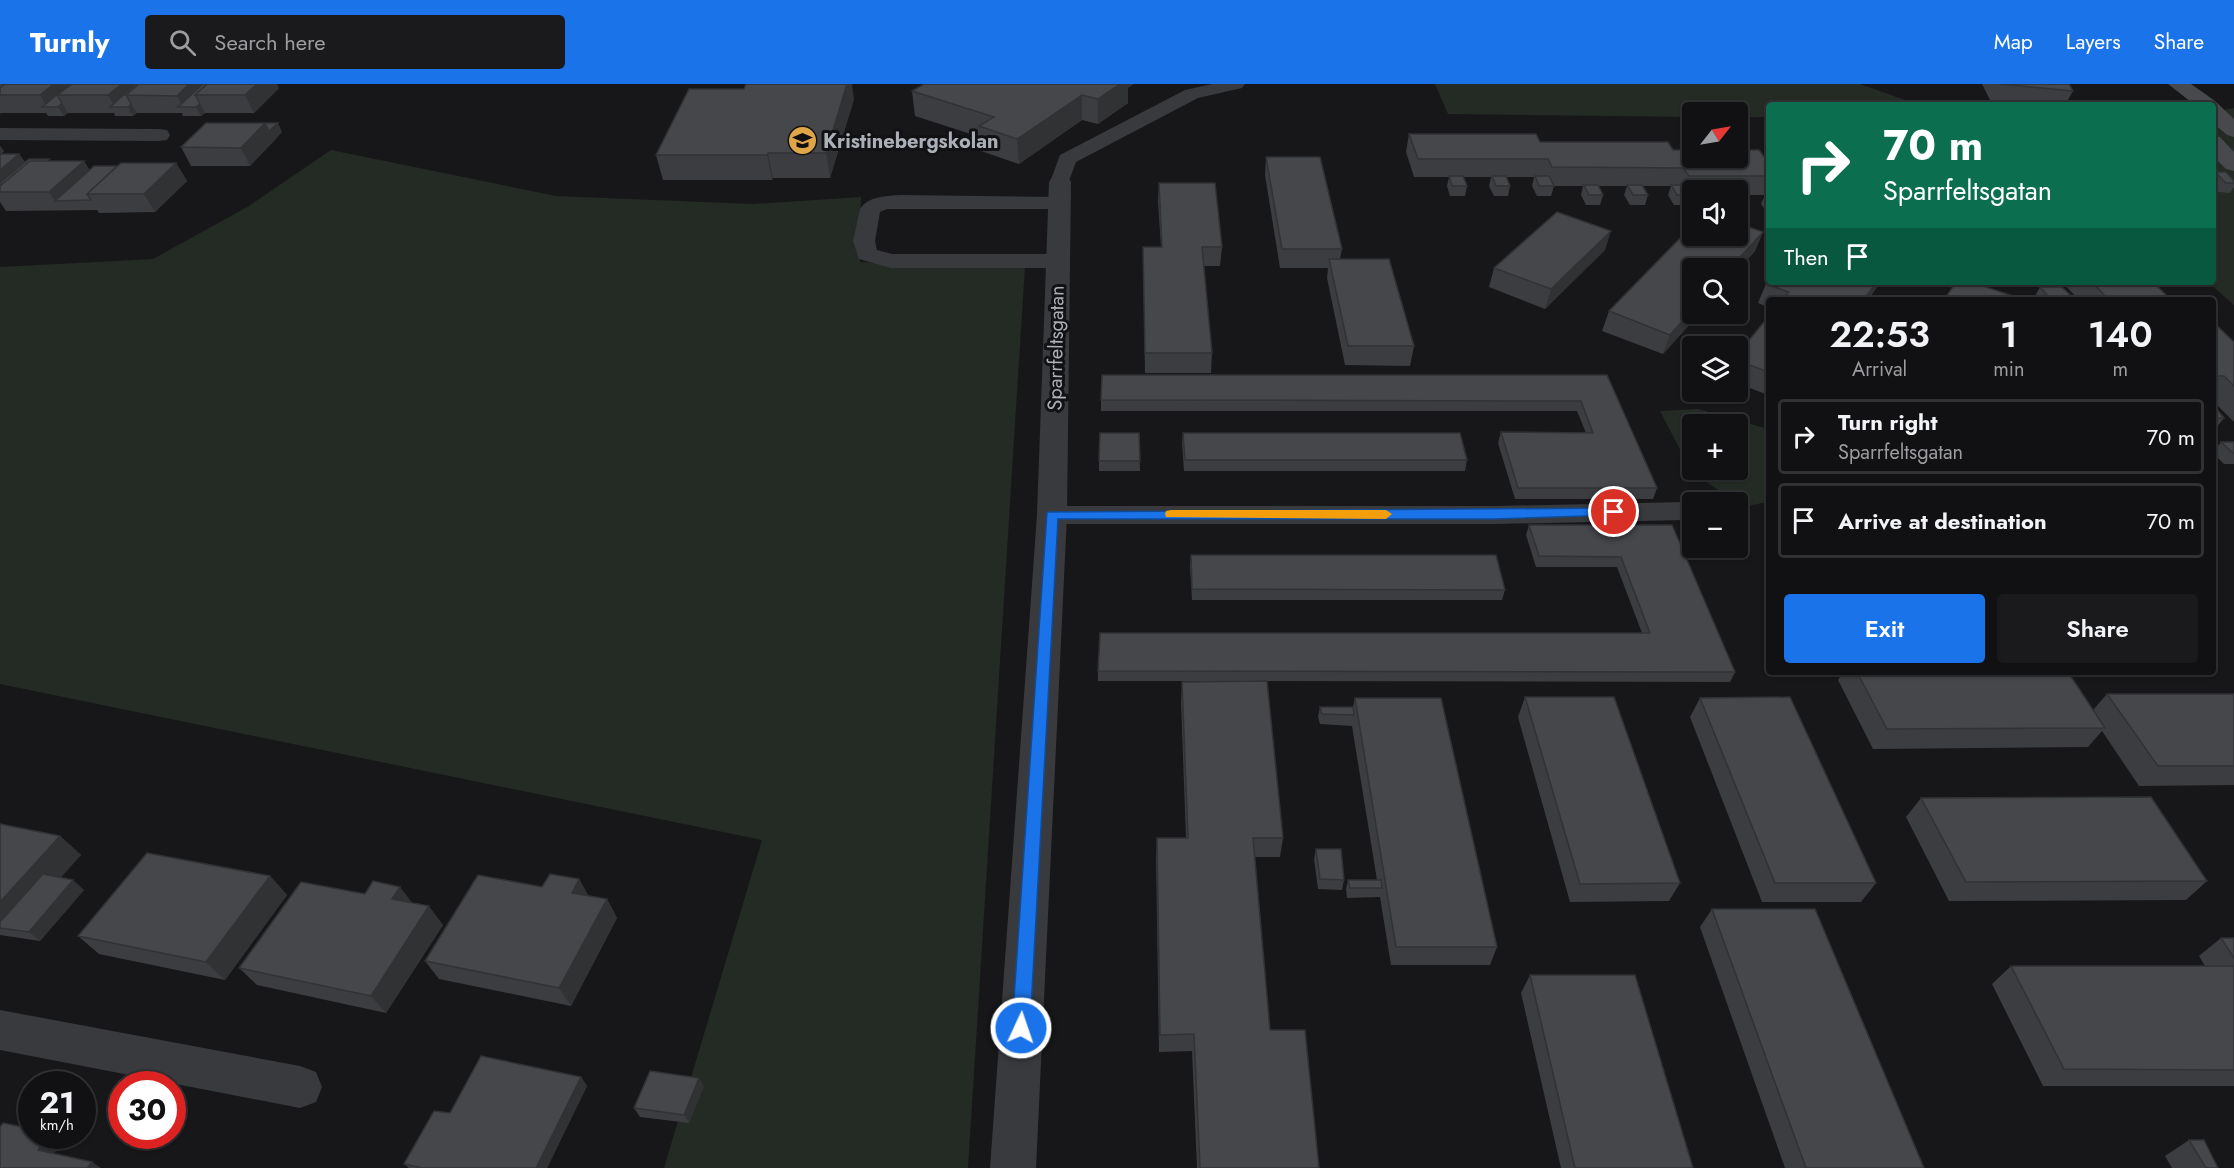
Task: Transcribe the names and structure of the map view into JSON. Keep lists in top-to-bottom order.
{
  "streets": {
    "street": ["Sparrfeltsgatan"]
  },
  "places": {
    "school or university": ["Kristinebergskolan"]
  },
  "north": "top right",
  "page": {
    "header": "Turnly",
    "search": "Search here",
    "nav": ["Map", "Layers", "Share"],
    "map_buttons": ["+", "−"],
    "turn": ["70 m", "Sparrfeltsgatan"],
    "then": "Then",
    "eta": [
      "22:53",
      "Arrival",
      "1",
      "min",
      "140",
      "m"
    ],
    "list": [
      {
        "name": "Turn right",
        "note": "Sparrfeltsgatan",
        "value": "70 m"
      },
      {
        "name": "Arrive at destination",
        "value": "70 m"
      }
    ],
    "buttons": ["Exit", "Share"],
    "speed": "21 km/h",
    "limit": "30"
  }
}
